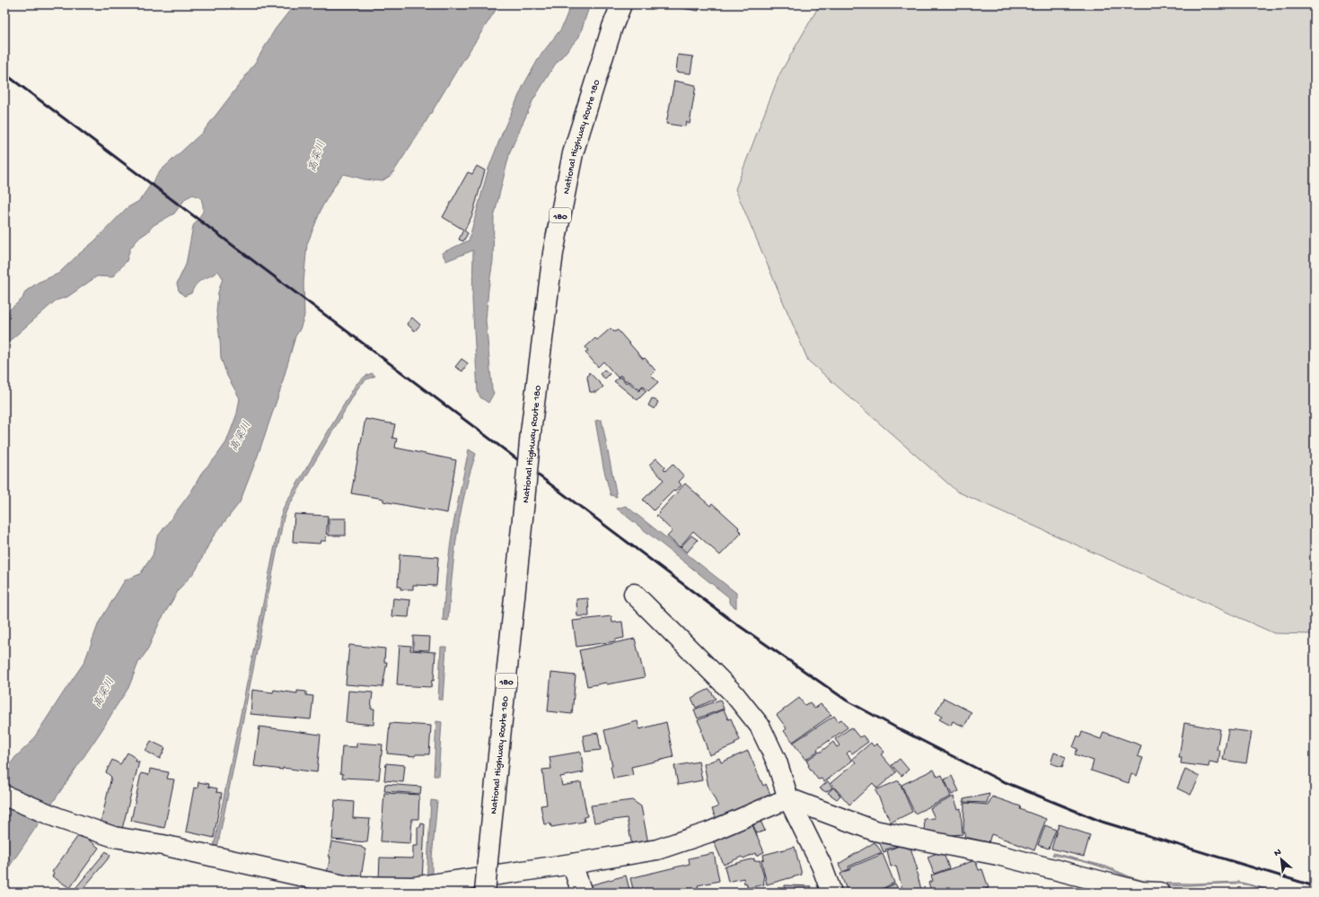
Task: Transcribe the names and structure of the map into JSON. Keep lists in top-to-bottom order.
{
  "streets": {
    "main road": ["National Highway Route 180", "180"]
  },
  "water": ["高梁川"],
  "north": "top left"
}
